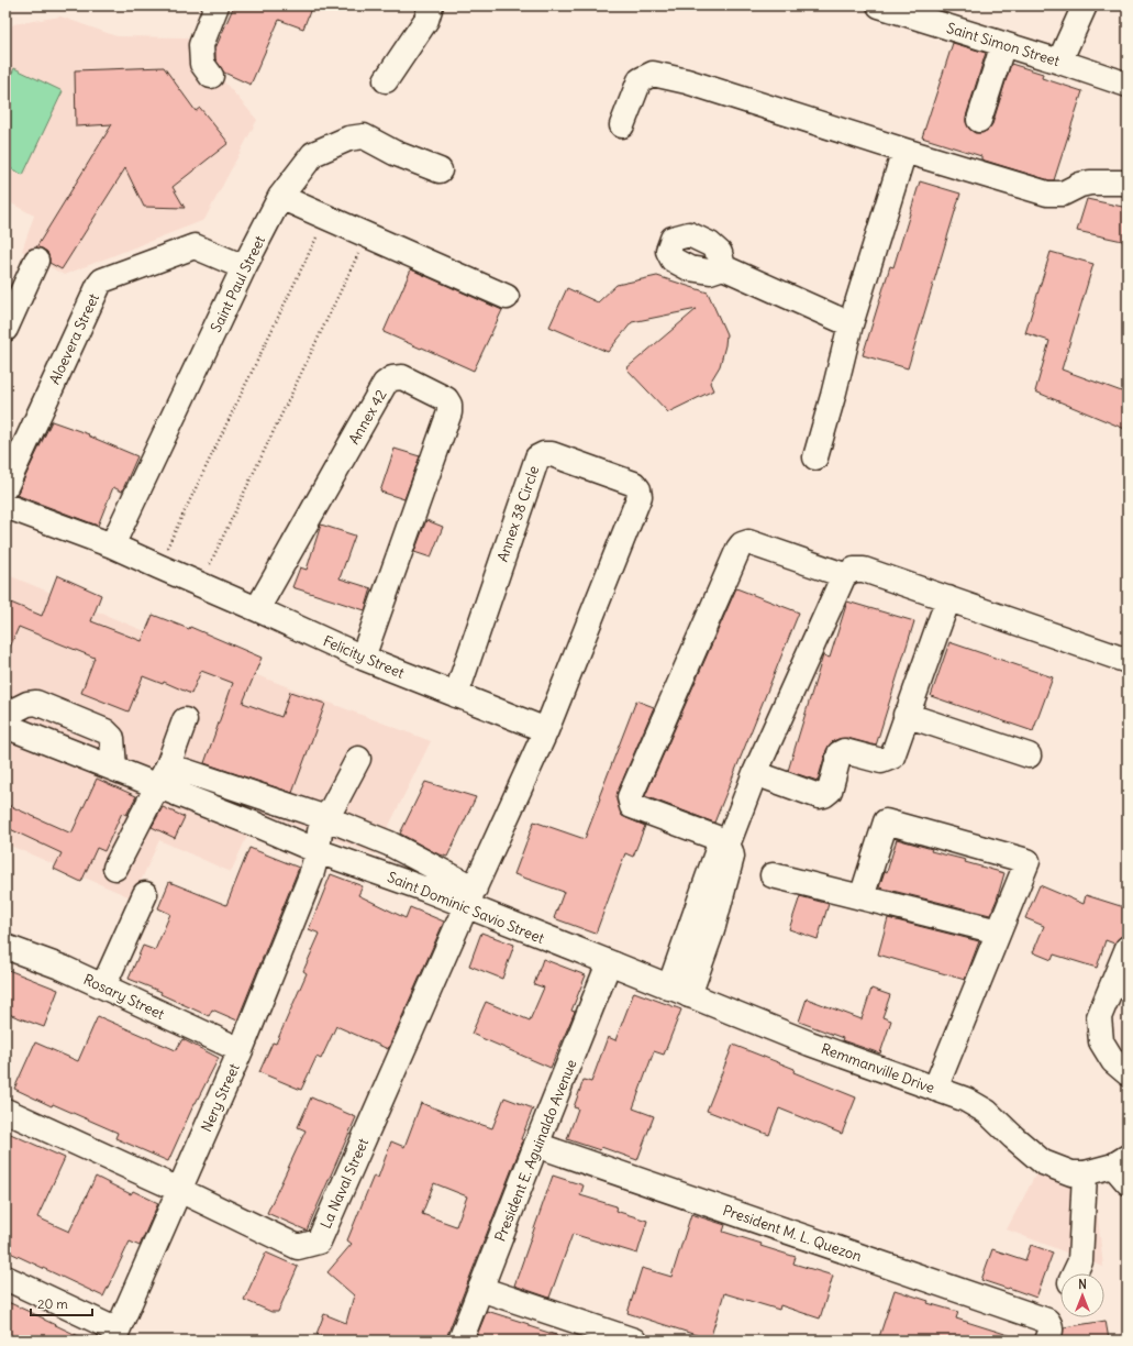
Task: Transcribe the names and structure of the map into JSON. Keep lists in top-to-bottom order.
{
  "streets": {
    "street": [
      "Saint Simon Street",
      "Saint Paul Street",
      "Aloevera Street",
      "Annex 42",
      "Annex 38 Circle",
      "Felicity Street",
      "Saint Dominic Savio Street",
      "Rosary Street",
      "Remmanville Drive",
      "Nery Street",
      "President E. Aguinaldo Avenue",
      "La Naval Street",
      "President M. L. Quezon"
    ]
  },
  "crossings": [
    ["Saint Paul Street", "Aloevera Street"],
    ["Saint Paul Street", "Felicity Street"],
    ["Annex 42", "Felicity Street"],
    ["Annex 38 Circle", "Felicity Street"],
    ["Saint Dominic Savio Street", "Remmanville Drive"],
    ["Saint Dominic Savio Street", "Nery Street"],
    ["Saint Dominic Savio Street", "President E. Aguinaldo Avenue"],
    ["Saint Dominic Savio Street", "La Naval Street"],
    ["Rosary Street", "Nery Street"],
    ["Remmanville Drive", "President E. Aguinaldo Avenue"],
    ["Nery Street", "La Naval Street"],
    ["President E. Aguinaldo Avenue", "President M. L. Quezon"]
  ],
  "scale_bar": "20 m",
  "north": "top"
}
